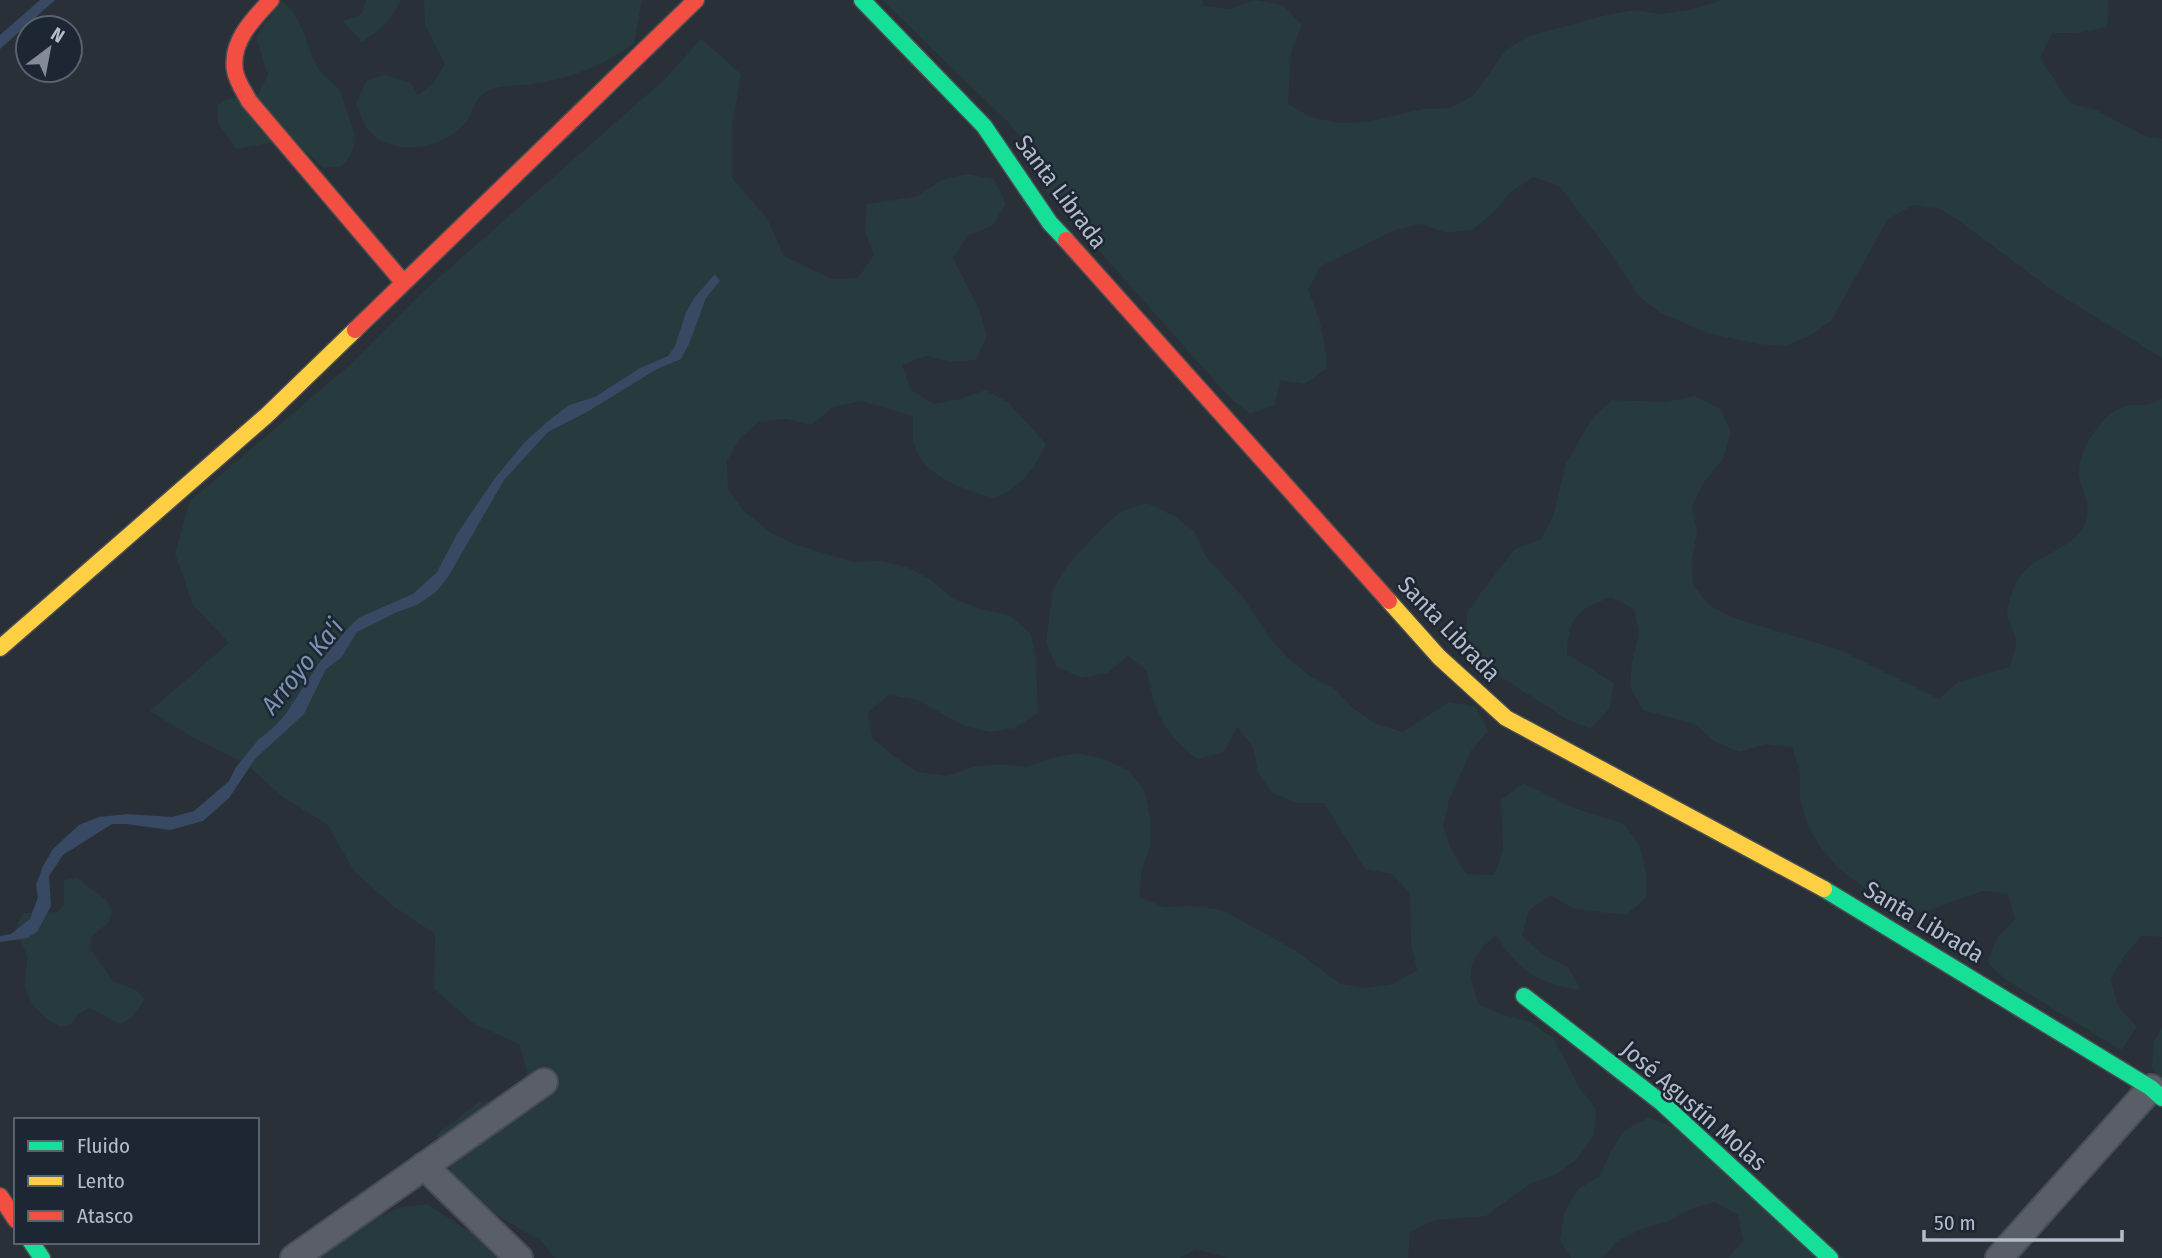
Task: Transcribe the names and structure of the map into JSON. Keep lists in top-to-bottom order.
{
  "streets": {
    "street": ["Santa Librada", "José Agustín Molas"]
  },
  "water": ["Arroyo Ka'i"],
  "legend": ["Fluido", "Lento", "Atasco"],
  "scale_bar": "50 m",
  "north": "top right"
}
